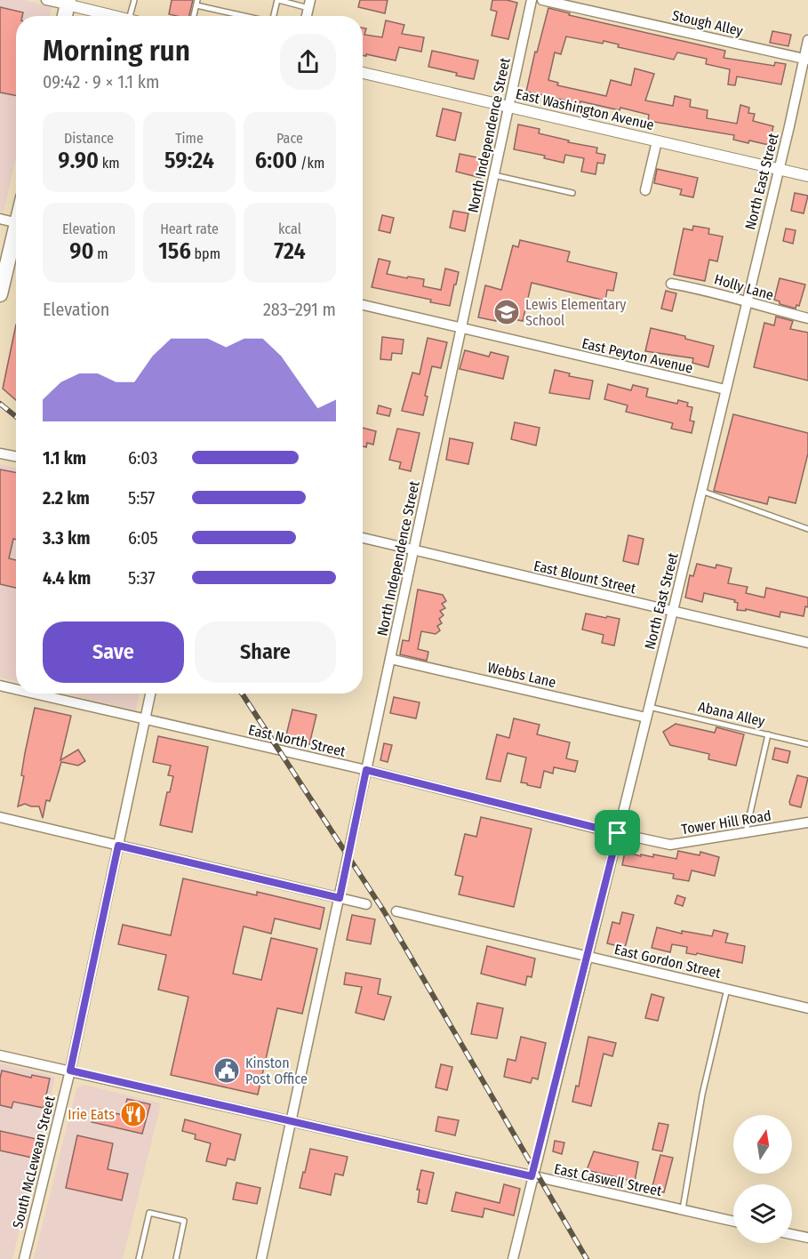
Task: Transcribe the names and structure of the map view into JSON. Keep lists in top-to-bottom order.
{
  "streets": {
    "street": [
      "Stough Alley",
      "East Washington Avenue",
      "North Independence Street",
      "North East Street",
      "Holly Lane",
      "East Peyton Avenue",
      "East Blount Street",
      "Webbs Lane",
      "East North Street",
      "Tower Hill Road",
      "East Gordon Street",
      "South McLewean Street",
      "East Caswell Street"
    ],
    "lane": ["Abana Alley"]
  },
  "crossings": [
    ["Stough Alley", "North East Street"],
    ["East Washington Avenue", "North Independence Street"],
    ["East Washington Avenue", "North East Street"],
    ["North Independence Street", "East Peyton Avenue"],
    ["North Independence Street", "East Blount Street"],
    ["North Independence Street", "Webbs Lane"],
    ["North Independence Street", "East North Street"],
    ["North Independence Street", "East Caswell Street"],
    ["North East Street", "Holly Lane"],
    ["North East Street", "East Peyton Avenue"],
    ["North East Street", "East Blount Street"],
    ["North East Street", "Webbs Lane"],
    ["North East Street", "Abana Alley"],
    ["North East Street", "East North Street"],
    ["North East Street", "Tower Hill Road"],
    ["North East Street", "East Gordon Street"],
    ["North East Street", "East Caswell Street"],
    ["East North Street", "Tower Hill Road"],
    ["East North Street", "South McLewean Street"],
    ["South McLewean Street", "East Caswell Street"]
  ],
  "places": {
    "school or university": ["Lewis Elementary School"],
    "public building": ["Kinston Post Office"],
    "restaurant": ["Irie Eats"]
  },
  "north": "top",
  "page": {
    "heading": ["Morning run", "09:42 · 9 × 1.1 km"],
    "stats": [
      ["Distance", "9.90 km"],
      ["Time", "59:24"],
      ["Pace", "6:00 /km"],
      ["Elevation", "90 m"],
      ["Heart rate", "156 bpm"],
      ["kcal", "724"]
    ],
    "chart": ["Elevation", "283–291 m"],
    "list": [
      {
        "name": "1.1 km",
        "note": "6:03"
      },
      {
        "name": "2.2 km",
        "note": "5:57"
      },
      {
        "name": "3.3 km",
        "note": "6:05"
      },
      {
        "name": "4.4 km",
        "note": "5:37"
      }
    ],
    "buttons": ["Save", "Share"]
  }
}
